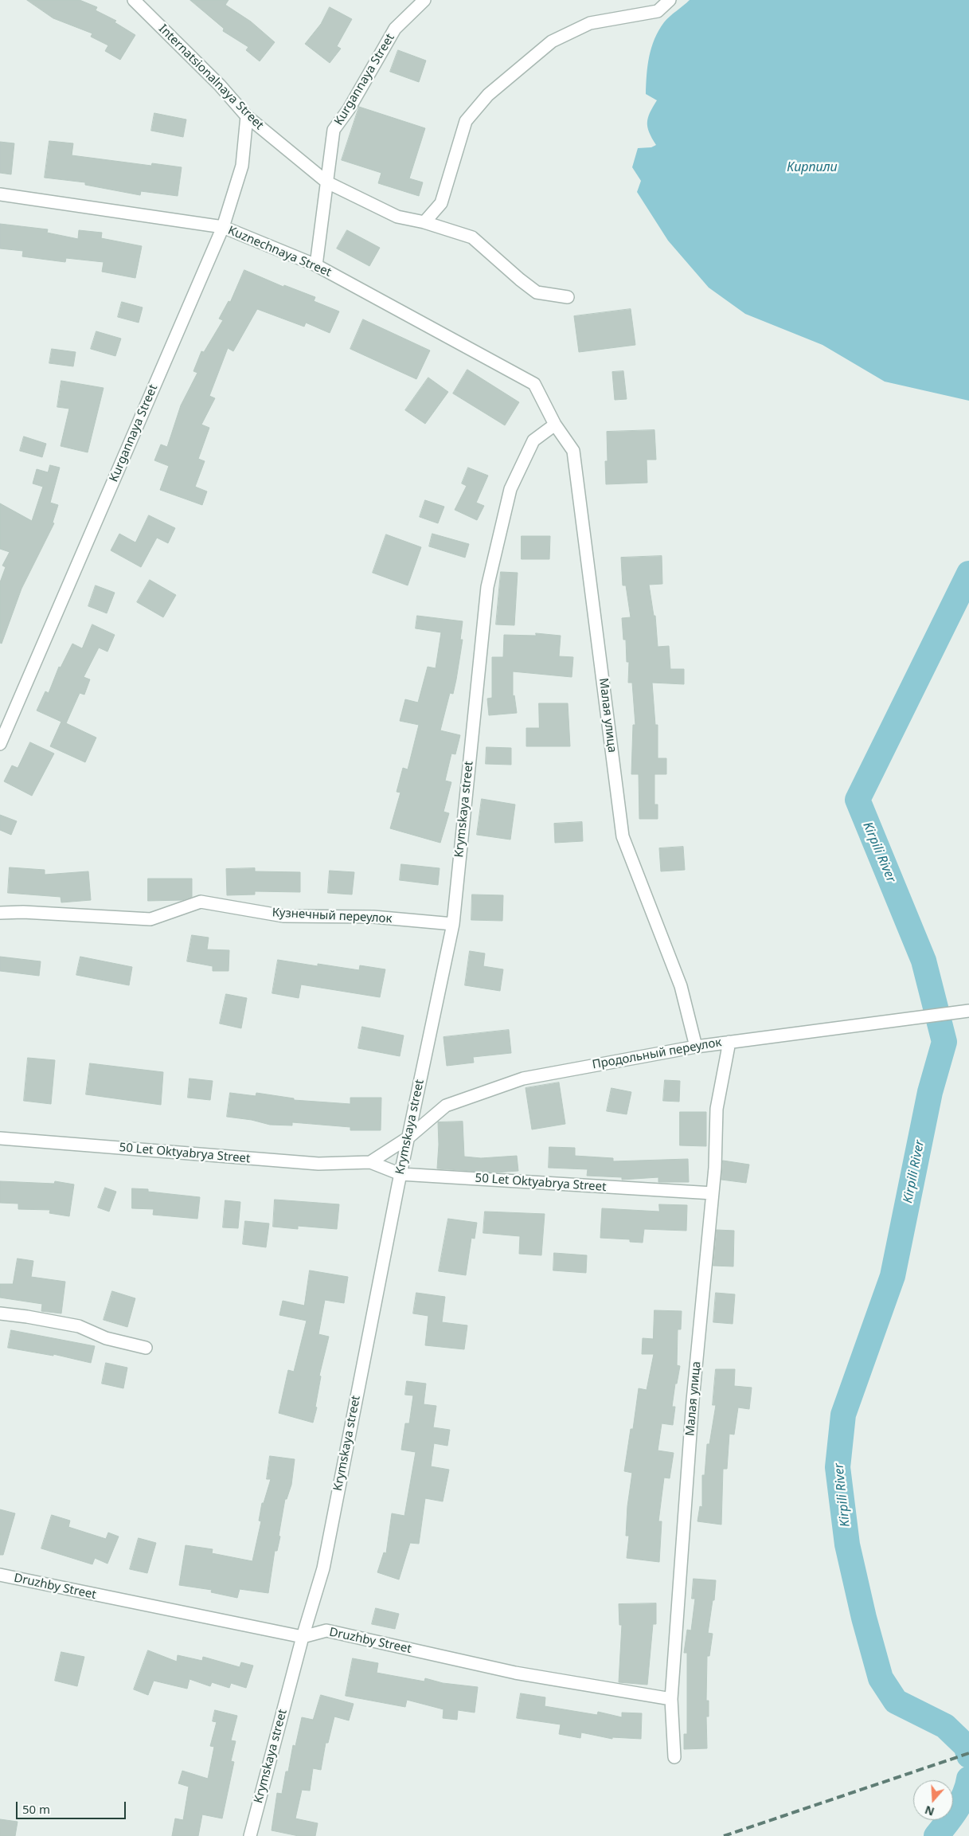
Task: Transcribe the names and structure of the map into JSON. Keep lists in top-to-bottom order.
{
  "streets": {
    "street": [
      "Internatsionalnaya Street",
      "Kurgannaya Street",
      "Kuznechnaya Street",
      "Малая улица",
      "Krymskaya street",
      "Кузнечный переулок",
      "Продольный переулок",
      "50 Let Oktyabrya Street",
      "Druzhby Street"
    ]
  },
  "crossings": [
    ["Internatsionalnaya Street", "Kurgannaya Street"],
    ["Kurgannaya Street", "Kuznechnaya Street"],
    ["Kuznechnaya Street", "Малая улица"],
    ["Малая улица", "Krymskaya street"],
    ["Малая улица", "Продольный переулок"],
    ["Малая улица", "50 Let Oktyabrya Street"],
    ["Малая улица", "Druzhby Street"],
    ["Krymskaya street", "Кузнечный переулок"],
    ["Krymskaya street", "Продольный переулок"],
    ["Krymskaya street", "50 Let Oktyabrya Street"],
    ["Krymskaya street", "Druzhby Street"]
  ],
  "water": ["Кирпили", "Kirpili River"],
  "scale_bar": "50 m",
  "north": "bottom"
}
